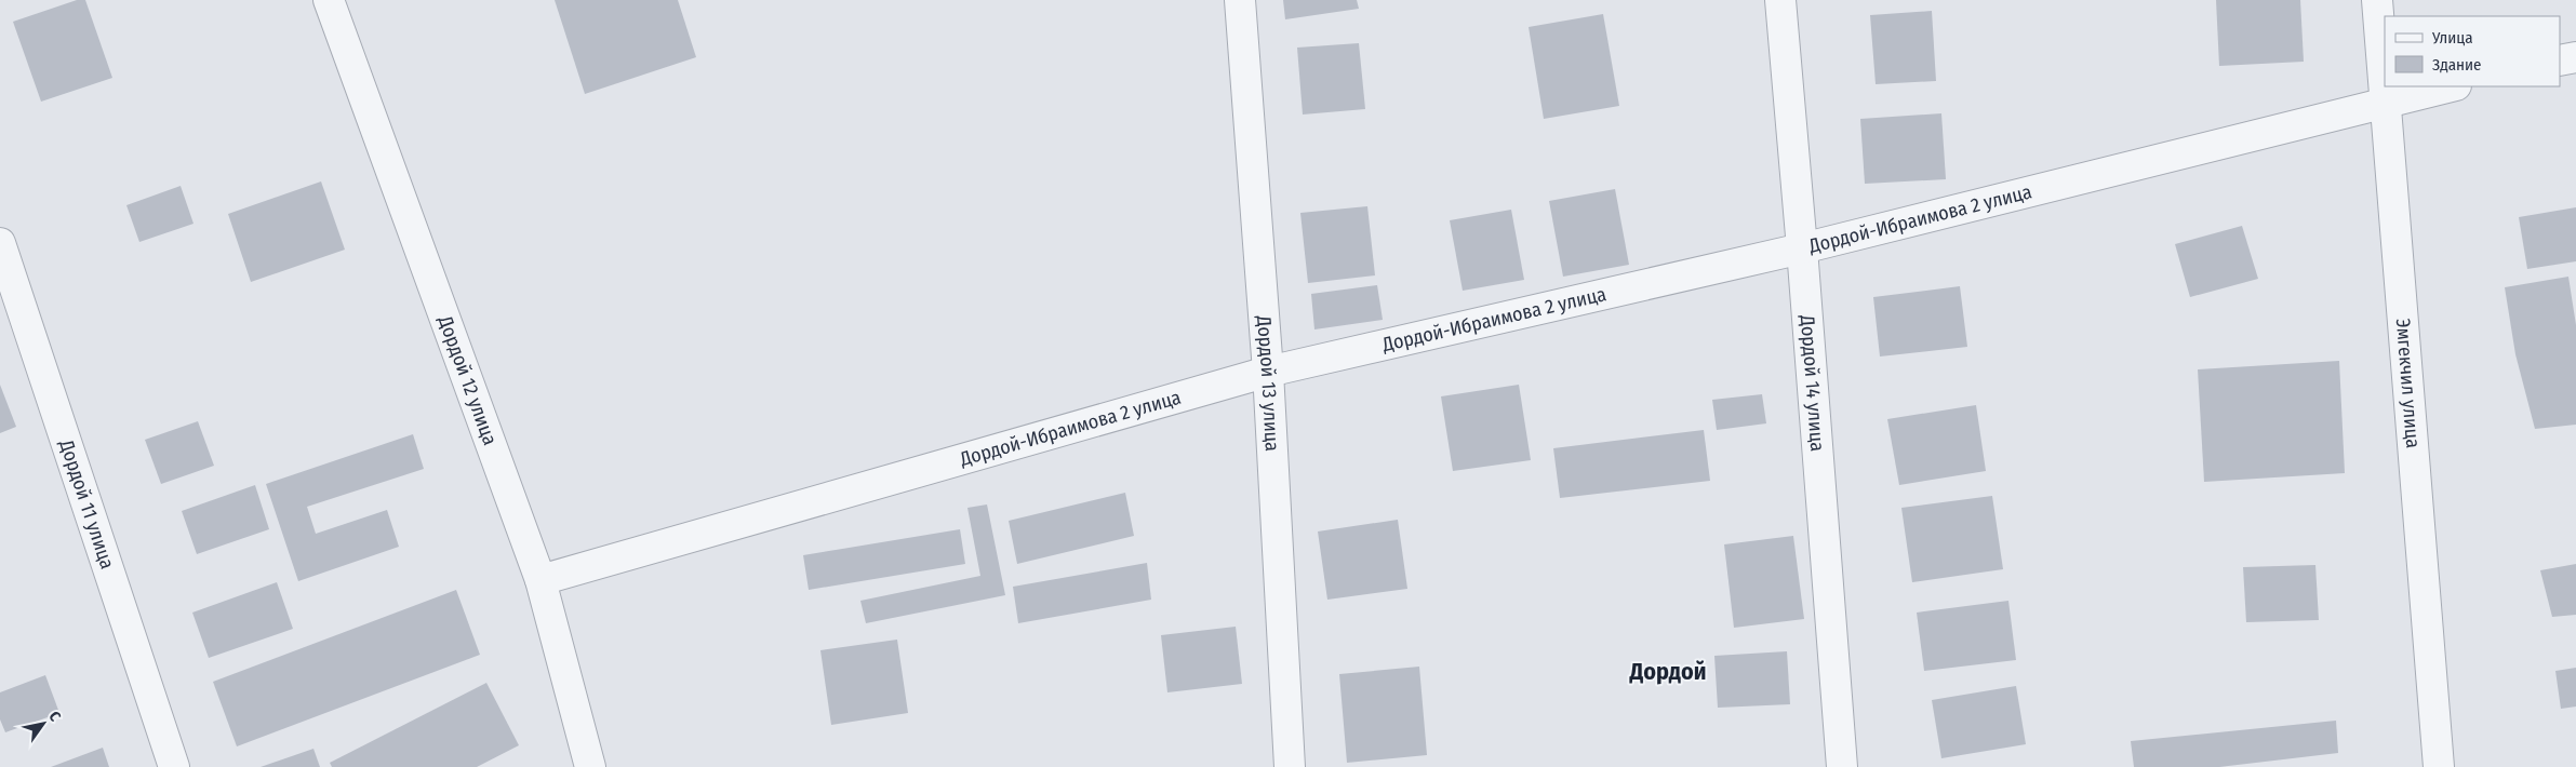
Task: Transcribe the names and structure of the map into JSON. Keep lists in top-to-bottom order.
{
  "streets": {
    "street": [
      "Дордой-Ибраимова 2 улица",
      "Дордой 12 улица",
      "Дордой 13 улица",
      "Дордой 14 улица",
      "Эмгекчил улица",
      "Дордой 11 улица"
    ]
  },
  "crossings": [
    ["Дордой-Ибраимова 2 улица", "Дордой 12 улица"],
    ["Дордой-Ибраимова 2 улица", "Дордой 13 улица"],
    ["Дордой-Ибраимова 2 улица", "Дордой 14 улица"],
    ["Дордой-Ибраимова 2 улица", "Эмгекчил улица"]
  ],
  "districts": ["Дордой"],
  "legend": ["Улица", "Здание"],
  "north": "top right"
}
